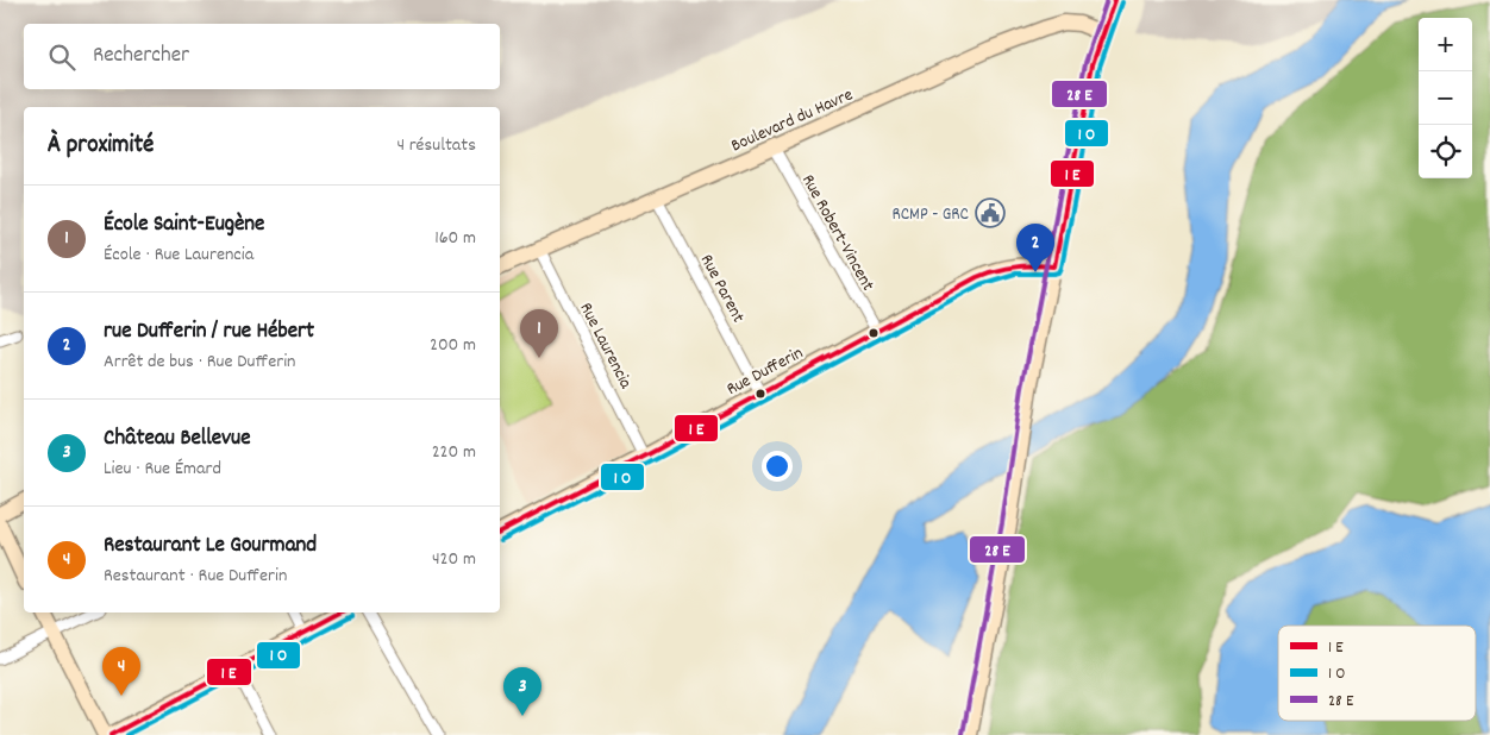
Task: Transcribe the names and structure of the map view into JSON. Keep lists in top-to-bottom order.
{
  "streets": {
    "street": [
      "Boulevard du Havre",
      "Rue Robert-Vincent",
      "Rue Parent",
      "Rue Laurencia",
      "Rue Dufferin"
    ]
  },
  "crossings": [
    ["Boulevard du Havre", "Rue Robert-Vincent"],
    ["Boulevard du Havre", "Rue Parent"],
    ["Boulevard du Havre", "Rue Laurencia"],
    ["Rue Robert-Vincent", "Rue Dufferin"],
    ["Rue Parent", "Rue Dufferin"],
    ["Rue Laurencia", "Rue Dufferin"]
  ],
  "places": {
    "public building": ["RCMP - GRC"]
  },
  "legend": ["1 E", "1 O", "28 E"],
  "page": {
    "map_buttons": ["+", "−"],
    "search": "Rechercher",
    "heading": ["À proximité", "4 résultats"],
    "list": [
      {
        "mark": "1",
        "name": "École Saint-Eugène",
        "note": "École · Rue Laurencia",
        "value": "160 m"
      },
      {
        "mark": "2",
        "name": "rue Dufferin / rue Hébert",
        "note": "Arrêt de bus · Rue Dufferin",
        "value": "200 m"
      },
      {
        "mark": "3",
        "name": "Château Bellevue",
        "note": "Lieu · Rue Émard",
        "value": "220 m"
      },
      {
        "mark": "4",
        "name": "Restaurant Le Gourmand",
        "note": "Restaurant · Rue Dufferin",
        "value": "420 m"
      }
    ],
    "pins": [
      "2",
      "1",
      "4",
      "3"
    ]
  }
}
